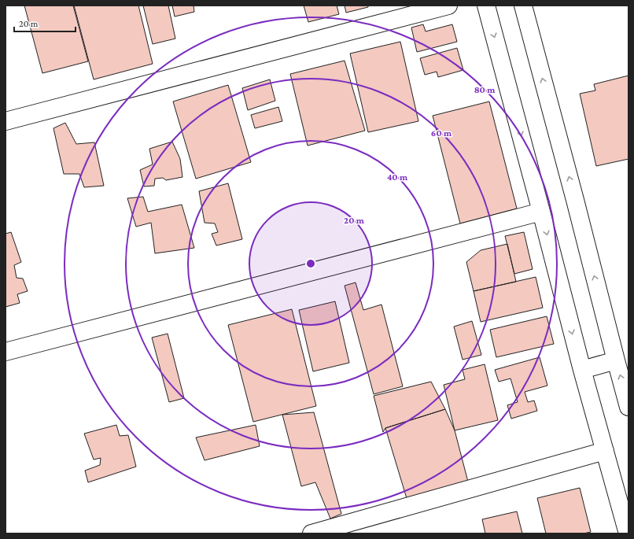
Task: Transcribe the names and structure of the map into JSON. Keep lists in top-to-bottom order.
{
  "scale_bar": "20 m",
  "rings": [
    "80 m",
    "60 m",
    "40 m",
    "20 m"
  ]
}
